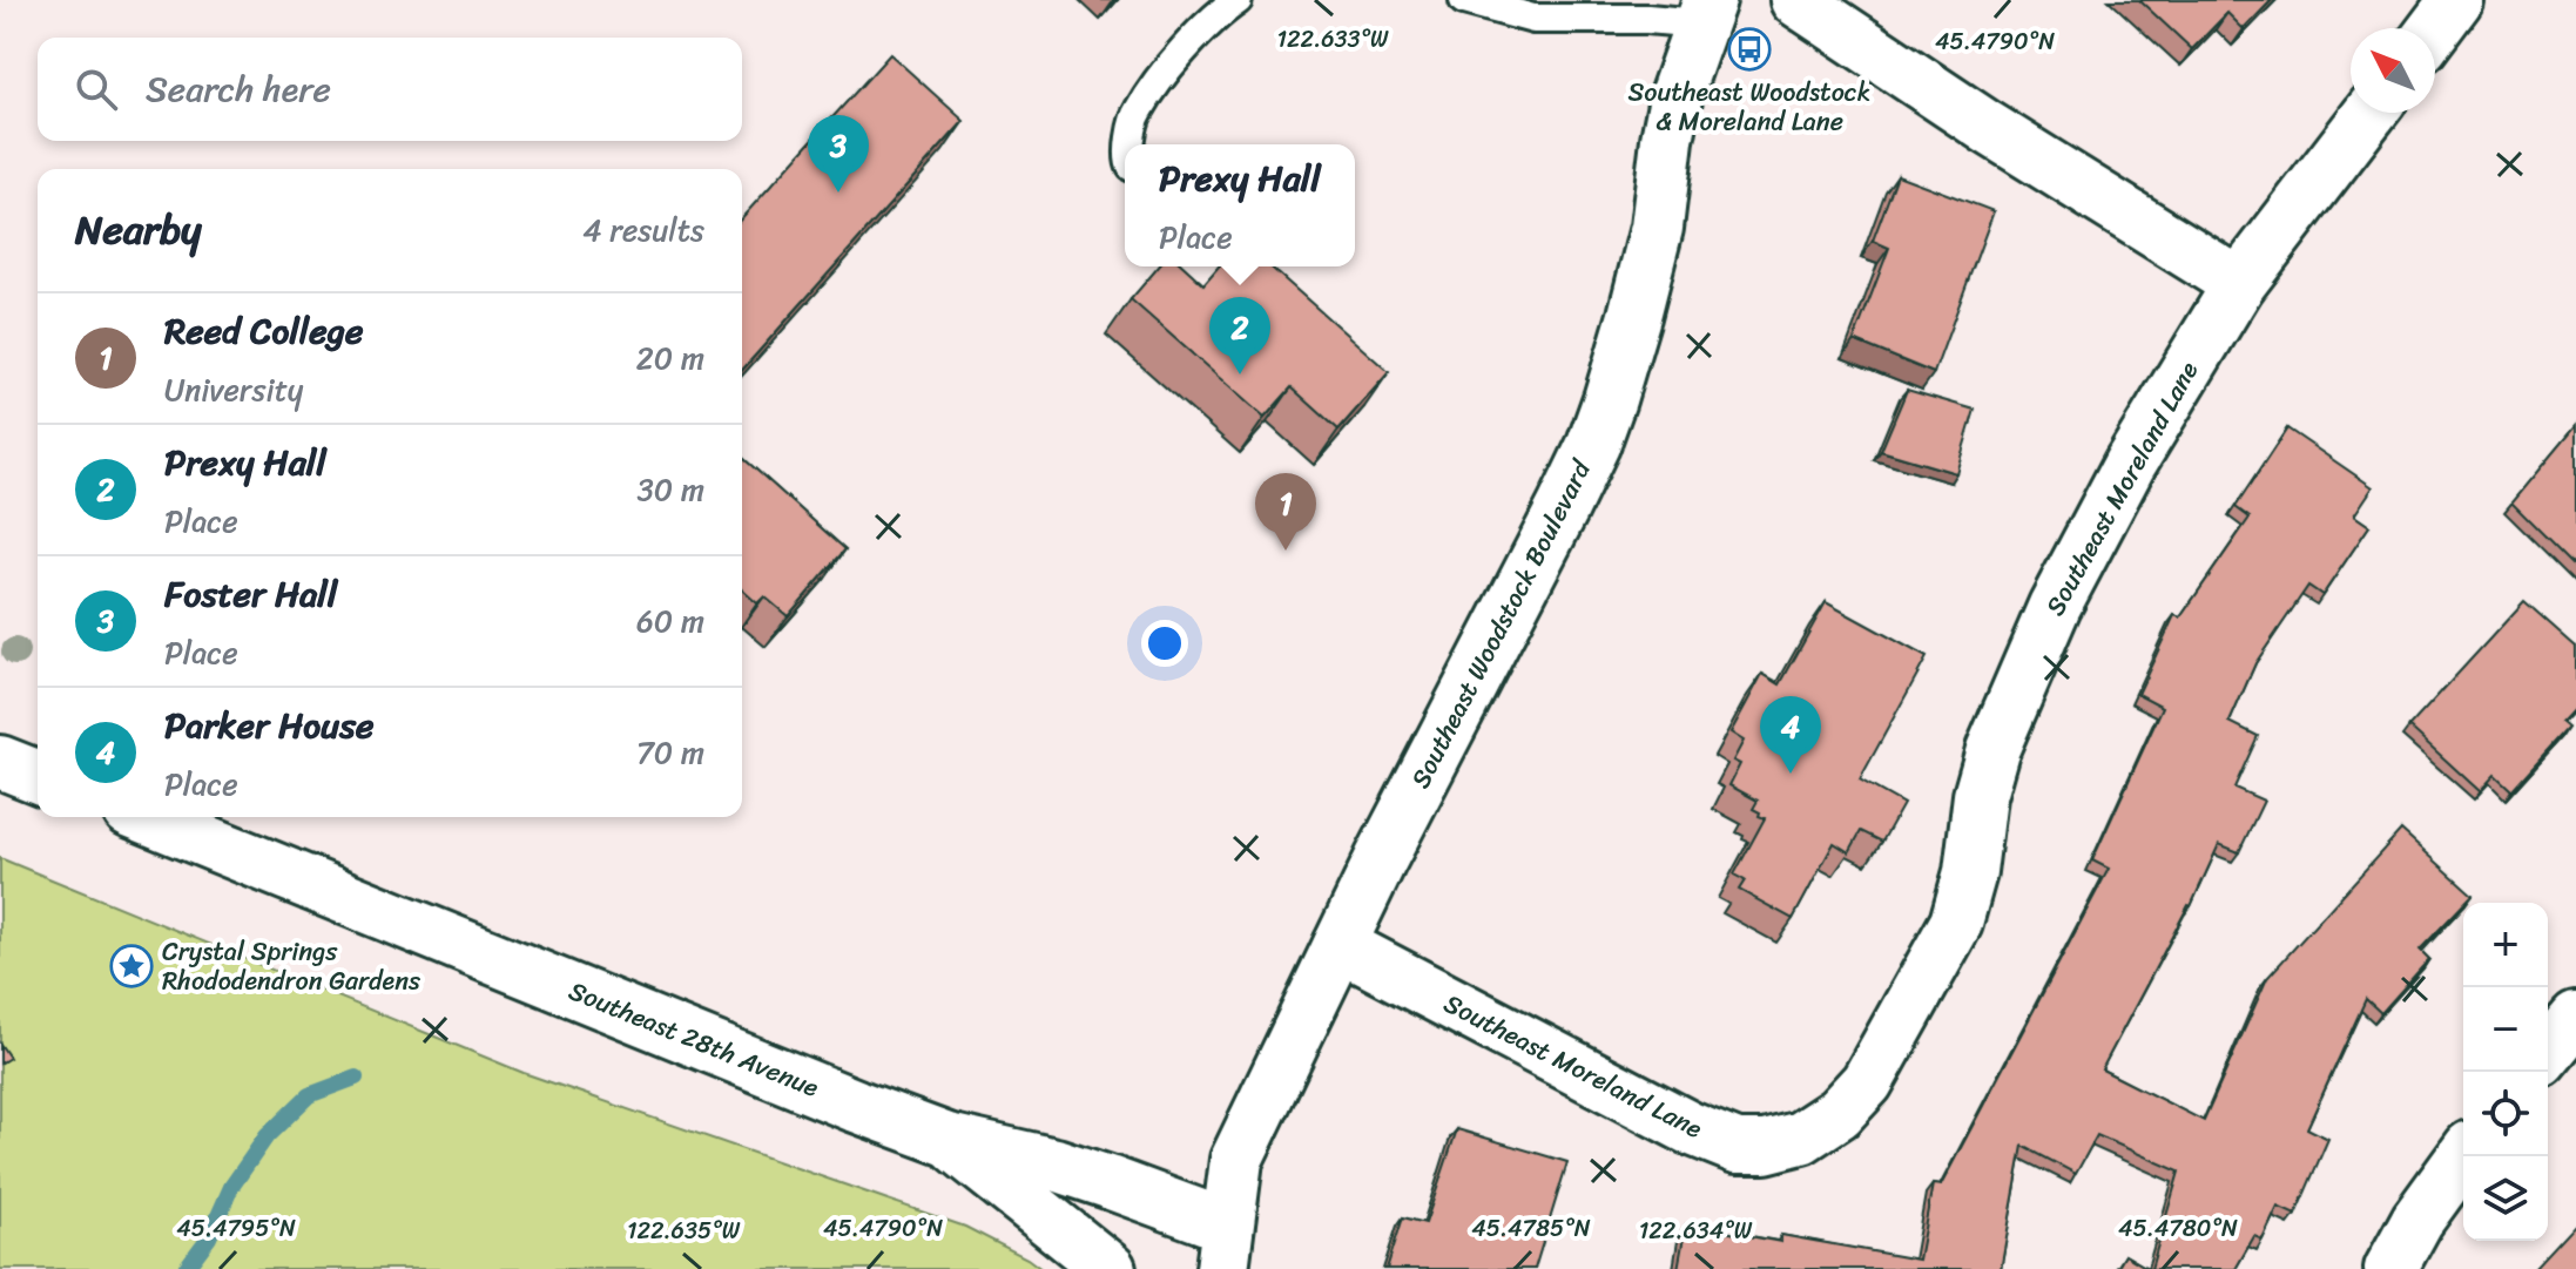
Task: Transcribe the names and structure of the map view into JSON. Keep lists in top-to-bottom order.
{
  "streets": {
    "street": ["Southeast Moreland Lane", "Southeast Woodstock Boulevard", "Southeast 28th Avenue"]
  },
  "crossings": [
    ["Southeast Moreland Lane", "Southeast Woodstock Boulevard"],
    ["Southeast Woodstock Boulevard", "Southeast 28th Avenue"]
  ],
  "places": {
    "bus stop": ["Southeast Woodstock & Moreland Lane"],
    "place": ["Crystal Springs Rhododendron Gardens"]
  },
  "north": "top left",
  "page": {
    "search": "Search here",
    "pins": [
      "3",
      "2",
      "1",
      "4"
    ],
    "popup": ["Prexy Hall", "Place"],
    "heading": ["Nearby", "4 results"],
    "list": [
      {
        "mark": "1",
        "name": "Reed College",
        "note": "University",
        "value": "20 m"
      },
      {
        "mark": "2",
        "name": "Prexy Hall",
        "note": "Place",
        "value": "30 m"
      },
      {
        "mark": "3",
        "name": "Foster Hall",
        "note": "Place",
        "value": "60 m"
      },
      {
        "mark": "4",
        "name": "Parker House",
        "note": "Place",
        "value": "70 m"
      }
    ],
    "map_buttons": ["+", "−"]
  },
  "coordinates": [
    "122.633°W",
    "45.4790°N",
    "45.4795°N",
    "45.4785°N",
    "45.4780°N",
    "122.635°W",
    "122.634°W"
  ]
}
